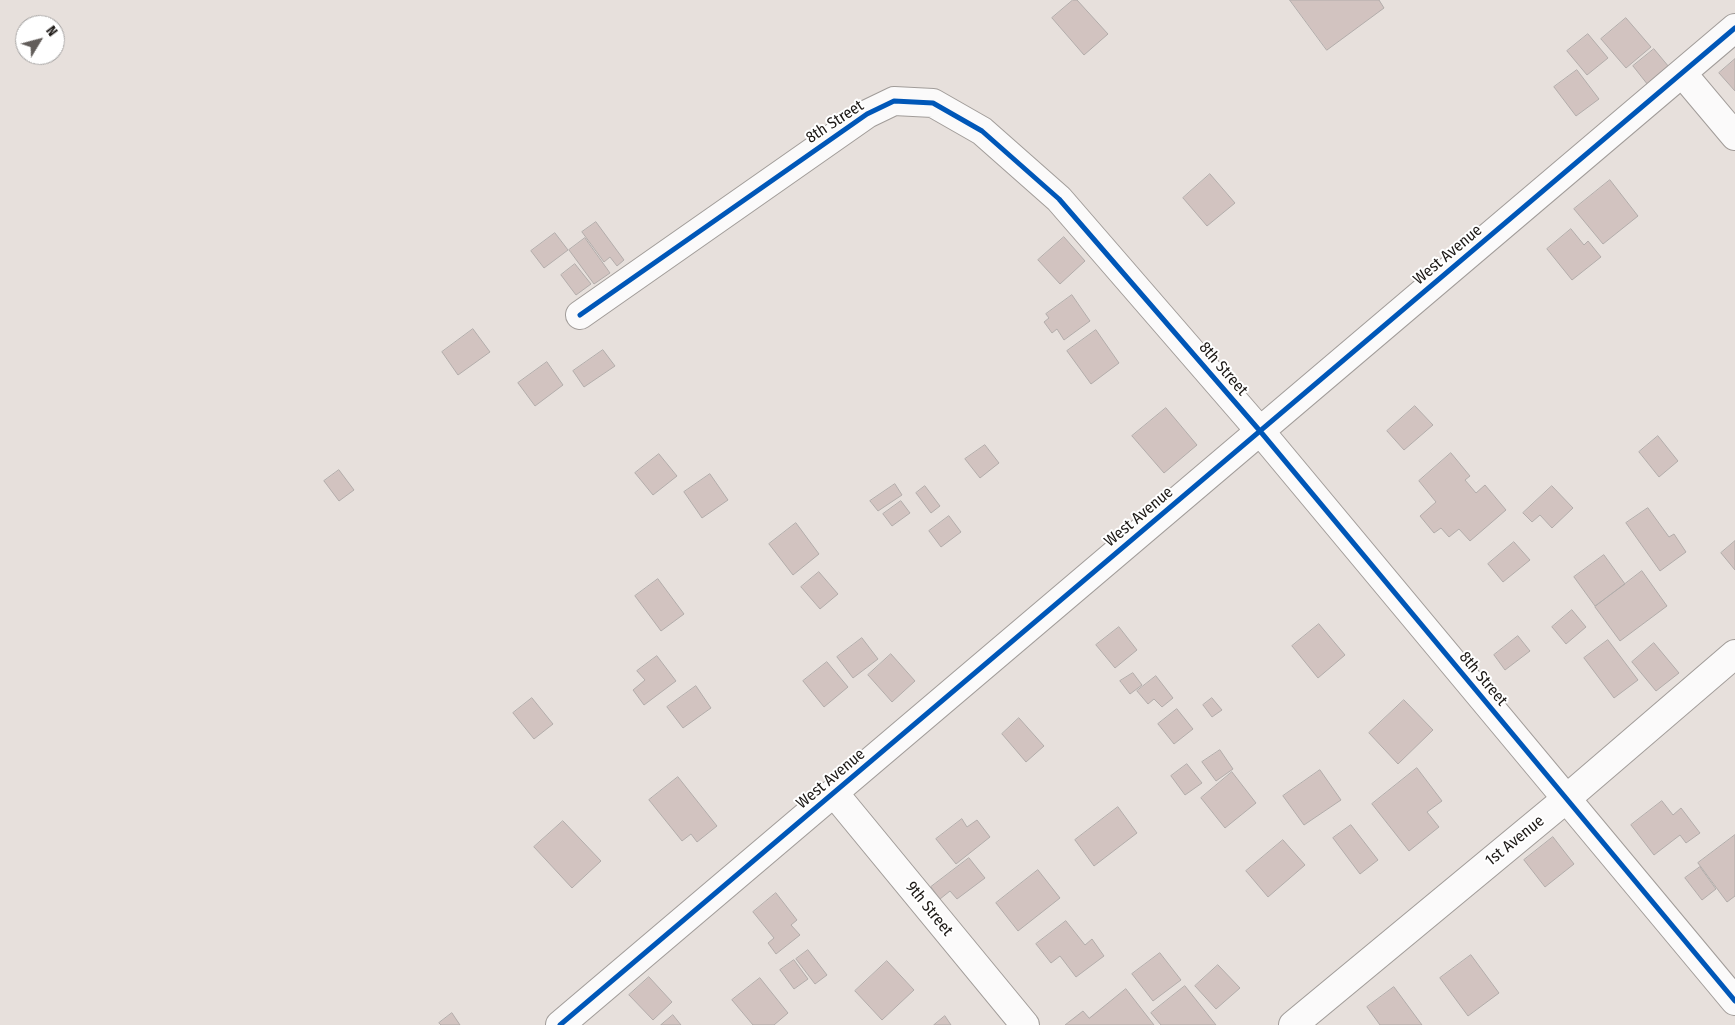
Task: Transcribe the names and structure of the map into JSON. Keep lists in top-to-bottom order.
{
  "streets": {
    "street": [
      "8th Street",
      "West Avenue",
      "1st Avenue",
      "9th Street"
    ]
  },
  "crossings": [
    ["8th Street", "West Avenue"],
    ["8th Street", "1st Avenue"],
    ["West Avenue", "9th Street"]
  ],
  "north": "top right"
}
